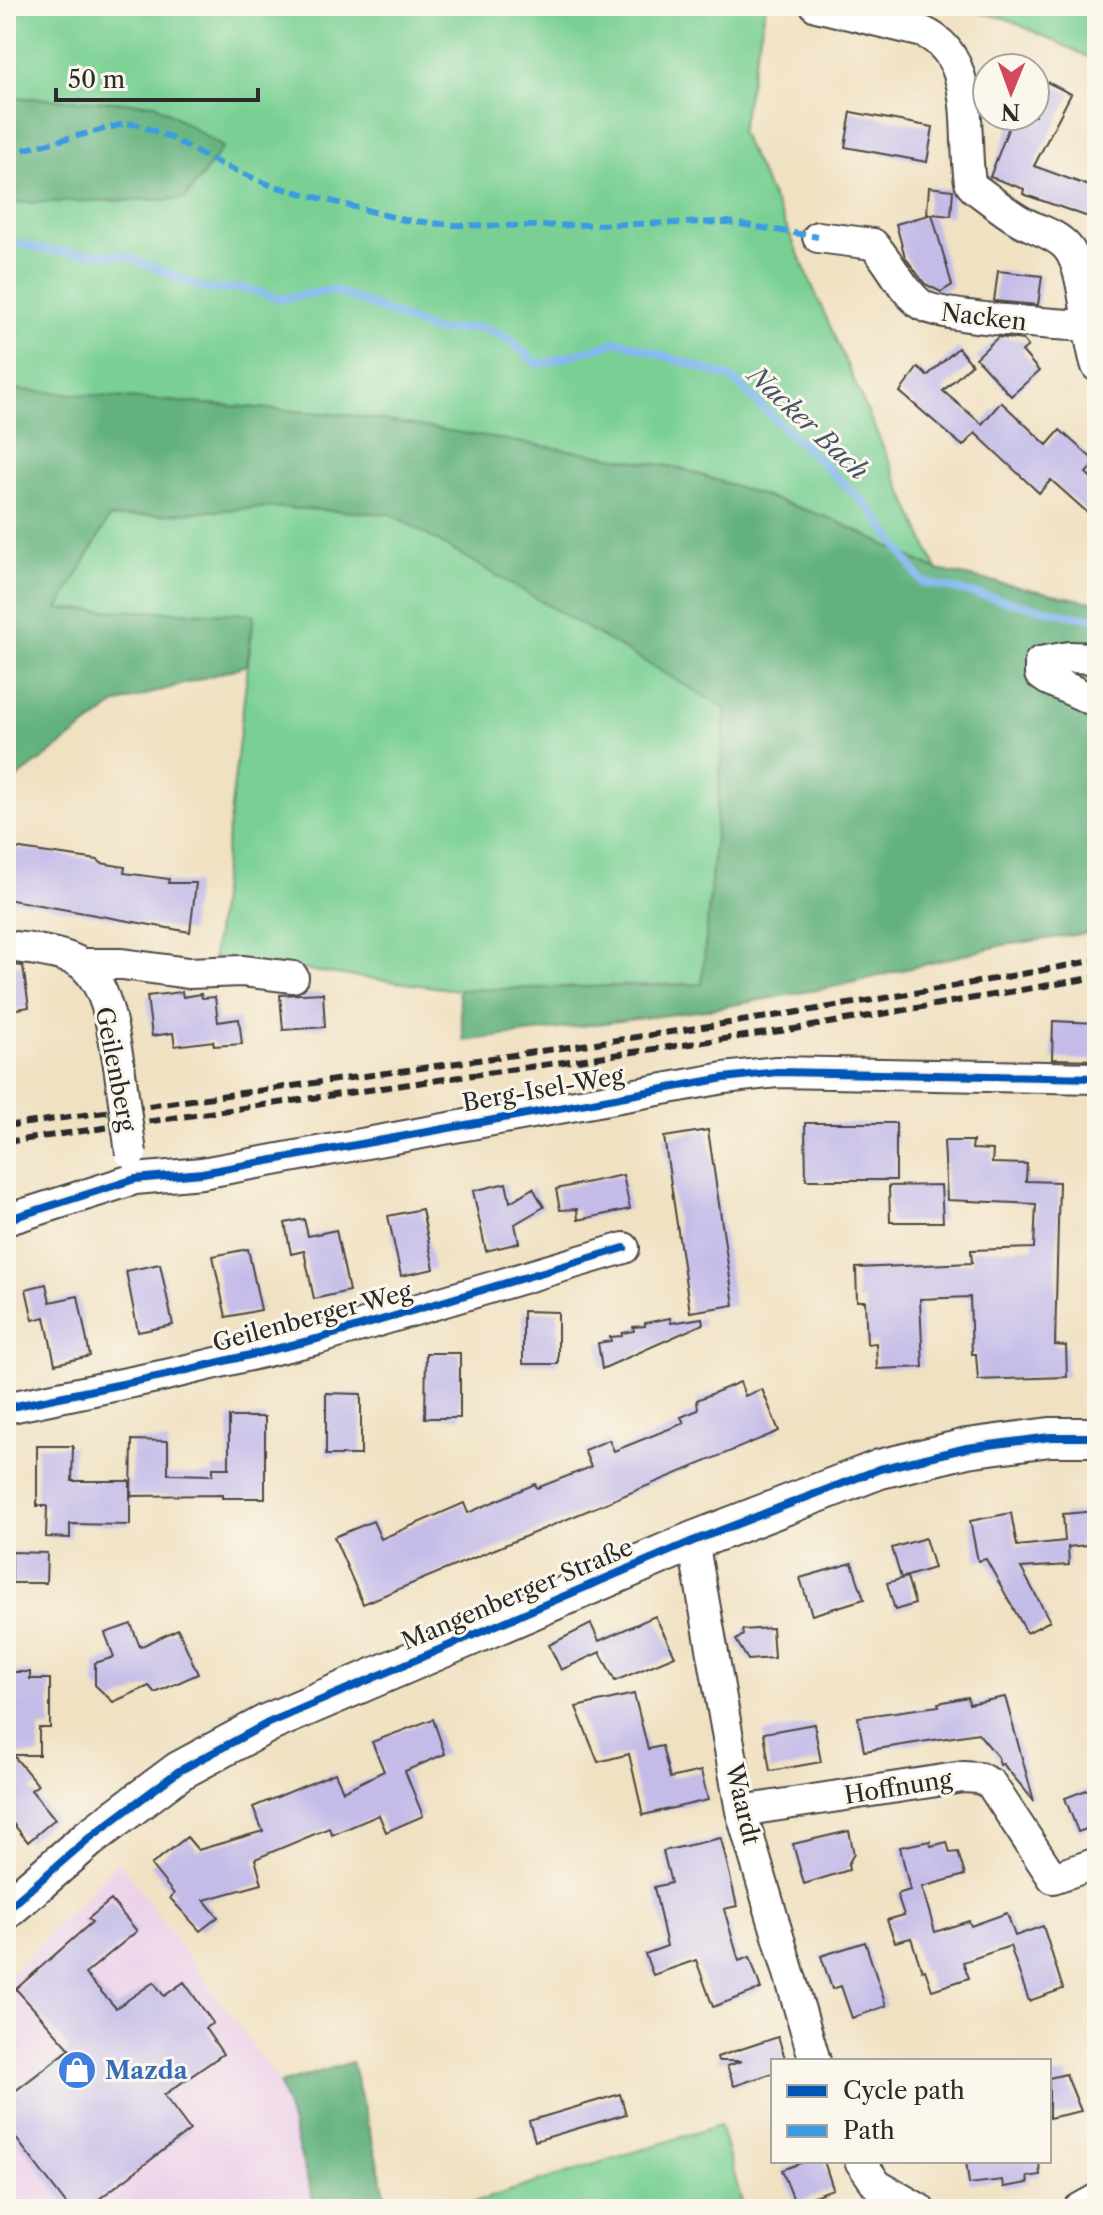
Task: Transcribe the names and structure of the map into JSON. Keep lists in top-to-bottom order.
{
  "streets": {
    "main road": ["Mangenberger Straße"],
    "street": [
      "Nacken",
      "Geilenberg",
      "Berg-Isel-Weg",
      "Geilenberger Weg",
      "Hoffnung",
      "Waardt"
    ]
  },
  "crossings": [
    ["Geilenberg", "Berg-Isel-Weg"],
    ["Mangenberger Straße", "Waardt"],
    ["Hoffnung", "Waardt"]
  ],
  "water": ["Nacker Bach"],
  "places": {
    "shop": ["Mazda"]
  },
  "legend": ["Cycle path", "Path"],
  "scale_bar": "50 m",
  "north": "bottom"
}
